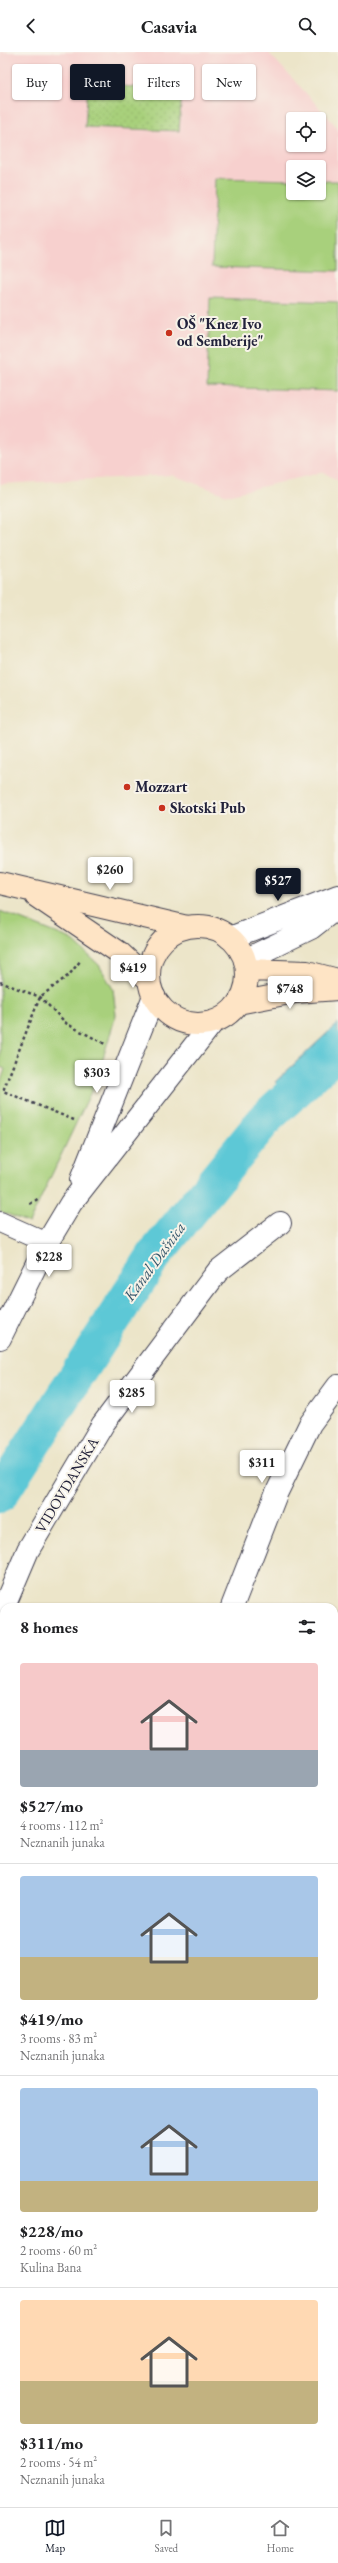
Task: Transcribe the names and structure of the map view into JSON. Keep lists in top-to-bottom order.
{
  "streets": {
    "street": ["VIDOVDANSKA"]
  },
  "water": ["Kanal Dašnica"],
  "places": ["OŠ \"Knez Ivo od Semberije\"", "Mozzart", "Skotski Pub"],
  "page": {
    "header": "Casavia",
    "chip": [
      "Buy",
      "Rent",
      "Filters",
      "New"
    ],
    "price": [
      "$260",
      "$527",
      "$419",
      "$748",
      "$303",
      "$228",
      "$285",
      "$311"
    ],
    "heading": "8 homes",
    "list": [
      {
        "name": "$527/mo",
        "note": "4 rooms · 112 m² · Neznanih junaka"
      },
      {
        "name": "$419/mo",
        "note": "3 rooms · 83 m² · Neznanih junaka"
      },
      {
        "name": "$228/mo",
        "note": "2 rooms · 60 m² · Kulina Bana"
      },
      {
        "name": "$311/mo",
        "note": "2 rooms · 54 m² · Neznanih junaka"
      }
    ],
    "tabs": ["Map", "Saved", "Home"]
  }
}
